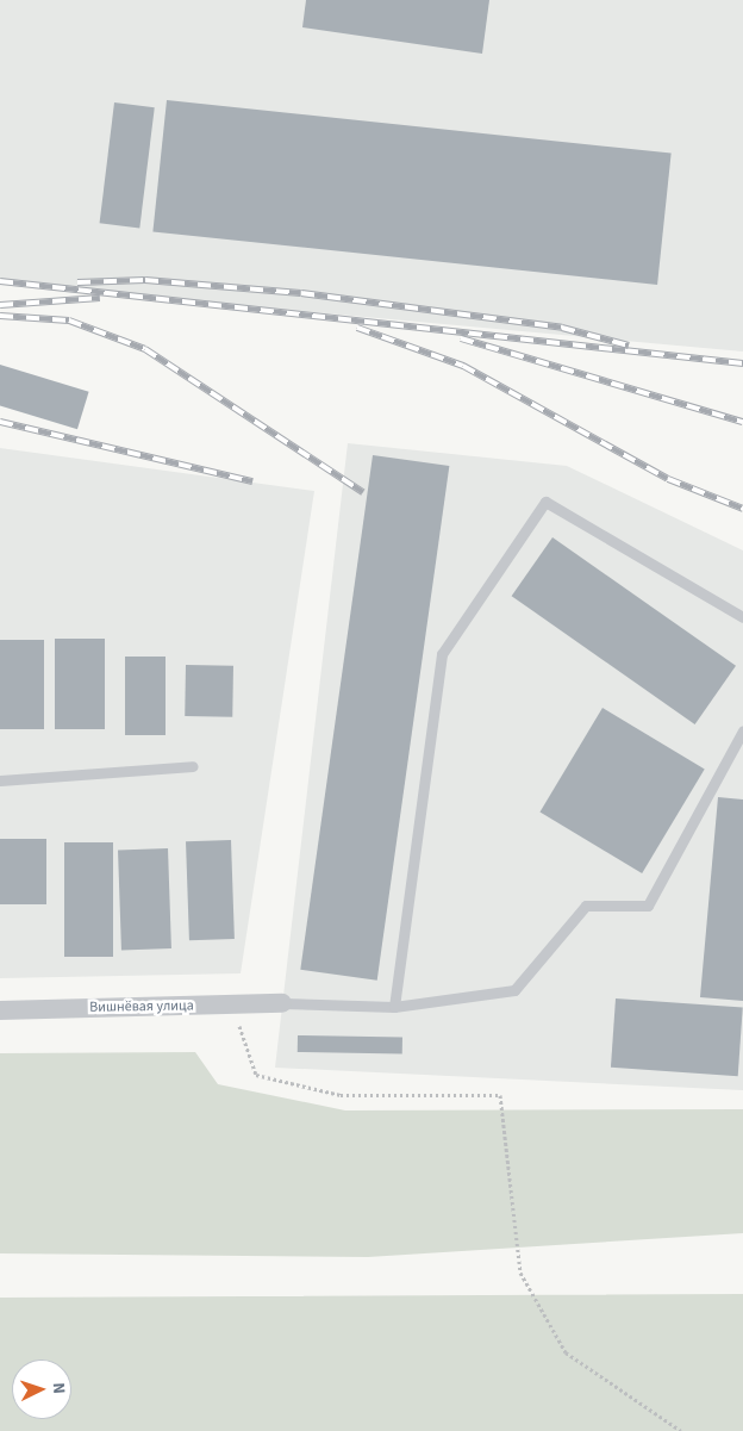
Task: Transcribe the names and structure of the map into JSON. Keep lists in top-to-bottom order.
{
  "streets": {
    "street": ["Вишнёвая улица"]
  },
  "north": "right"
}
